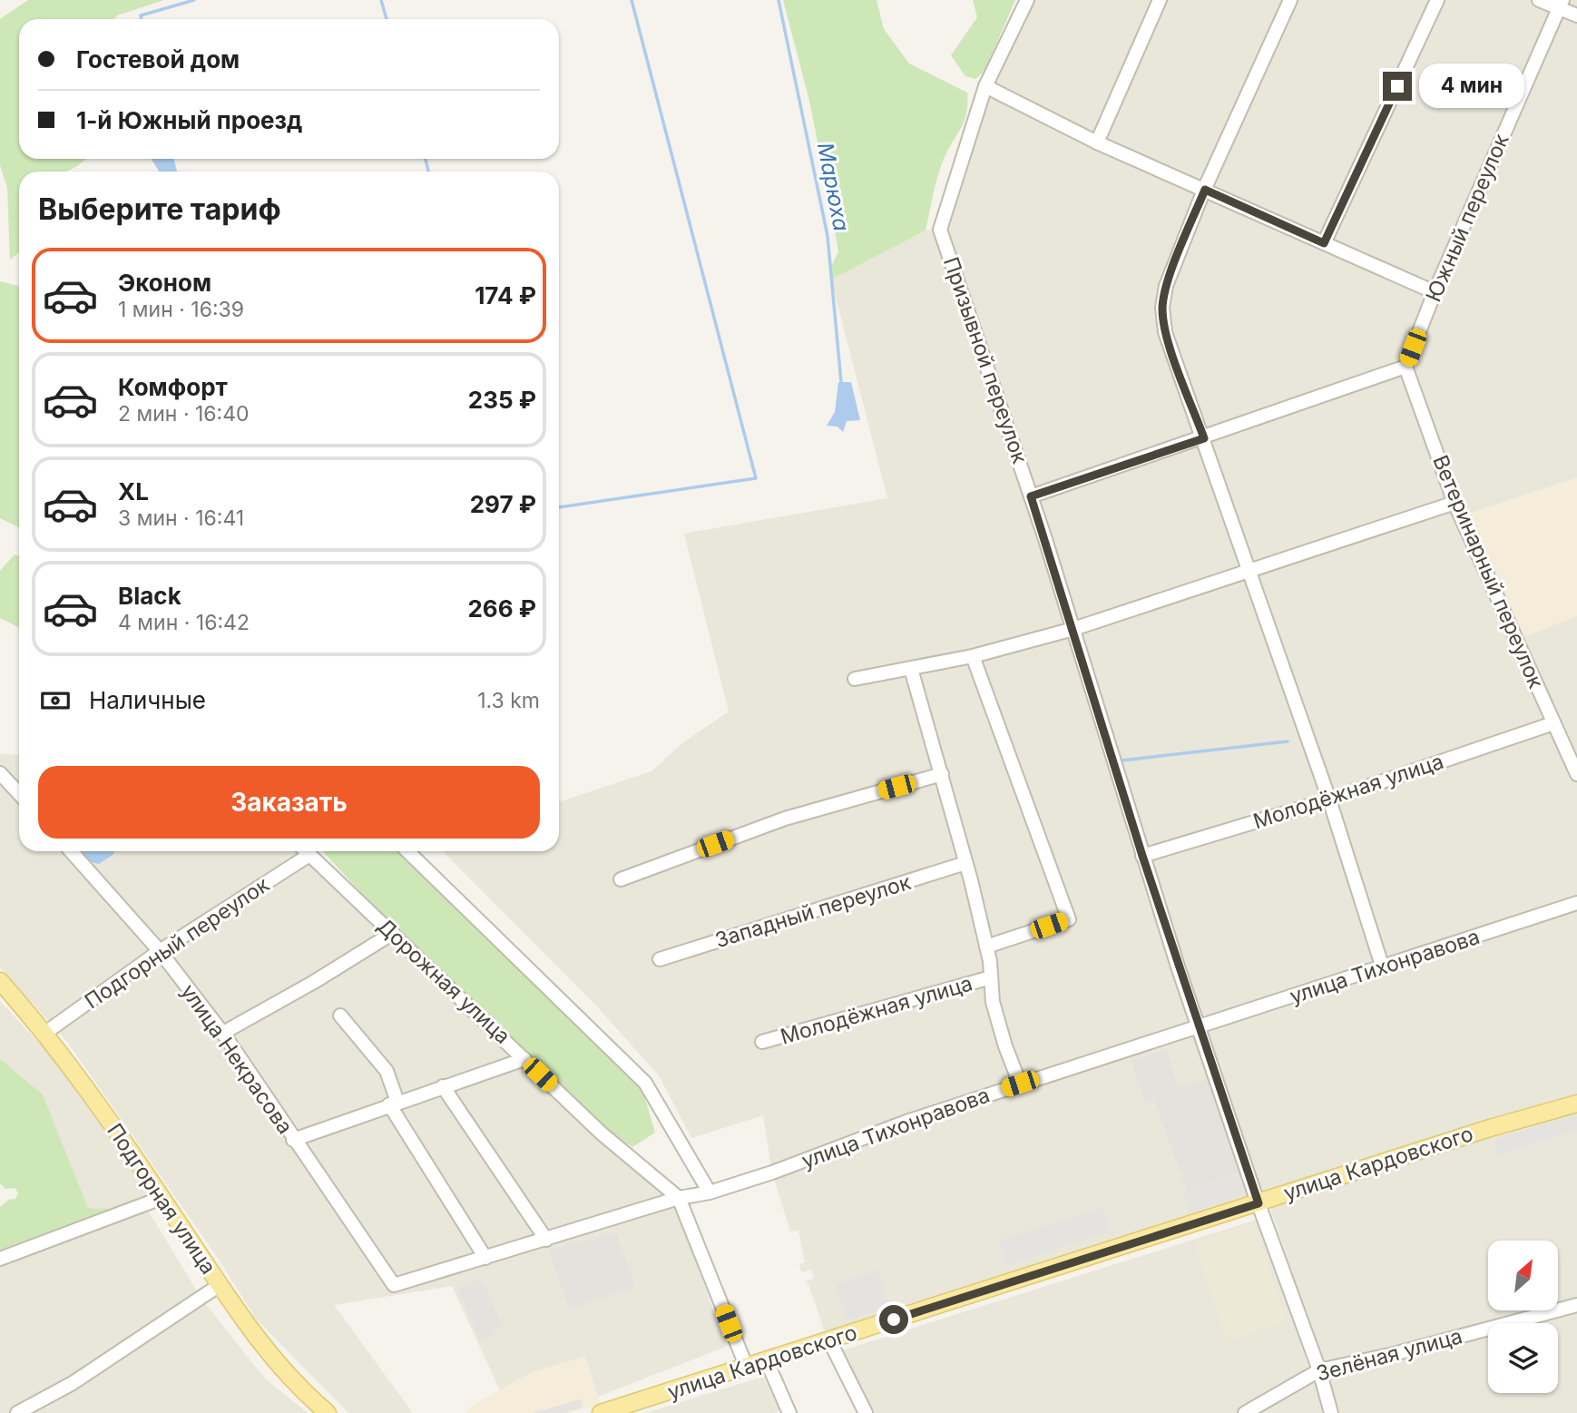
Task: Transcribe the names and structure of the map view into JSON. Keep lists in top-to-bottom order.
{
  "streets": {
    "main road": ["улица Кардовского", "Подгорная улица"],
    "street": [
      "Южный переулок",
      "Призывной переулок",
      "Ветеринарный переулок",
      "Молодёжная улица",
      "Западный переулок",
      "Подгорный переулок",
      "улица Тихонравова",
      "Дорожная улица",
      "улица Некрасова",
      "Зелёная улица"
    ]
  },
  "crossings": [
    ["Южный переулок", "Ветеринарный переулок"],
    ["Призывной переулок", "Молодёжная улица"],
    ["Призывной переулок", "улица Тихонравова"],
    ["Призывной переулок", "улица Кардовского"],
    ["Призывной переулок", "Зелёная улица"],
    ["Ветеринарный переулок", "Молодёжная улица"],
    ["Подгорный переулок", "Дорожная улица"],
    ["Подгорный переулок", "улица Некрасова"],
    ["Подгорный переулок", "Подгорная улица"],
    ["улица Тихонравова", "Дорожная улица"],
    ["улица Тихонравова", "улица Некрасова"],
    ["Дорожная улица", "улица Кардовского"]
  ],
  "water": ["Марюха"],
  "north": "top right",
  "page": {
    "banner": ["Гостевой дом", "1-й Южный проезд"],
    "bubble": "4 мин",
    "heading": "Выберите тариф",
    "list": [
      {
        "name": "Эконом",
        "note": "1 мин · 16:39",
        "value": "174 ₽"
      },
      {
        "name": "Комфорт",
        "note": "2 мин · 16:40",
        "value": "235 ₽"
      },
      {
        "name": "XL",
        "note": "3 мин · 16:41",
        "value": "297 ₽"
      },
      {
        "name": "Black",
        "note": "4 мин · 16:42",
        "value": "266 ₽"
      }
    ],
    "pay": ["Наличные", "1.3 km"],
    "buttons": "Заказать"
  }
}
